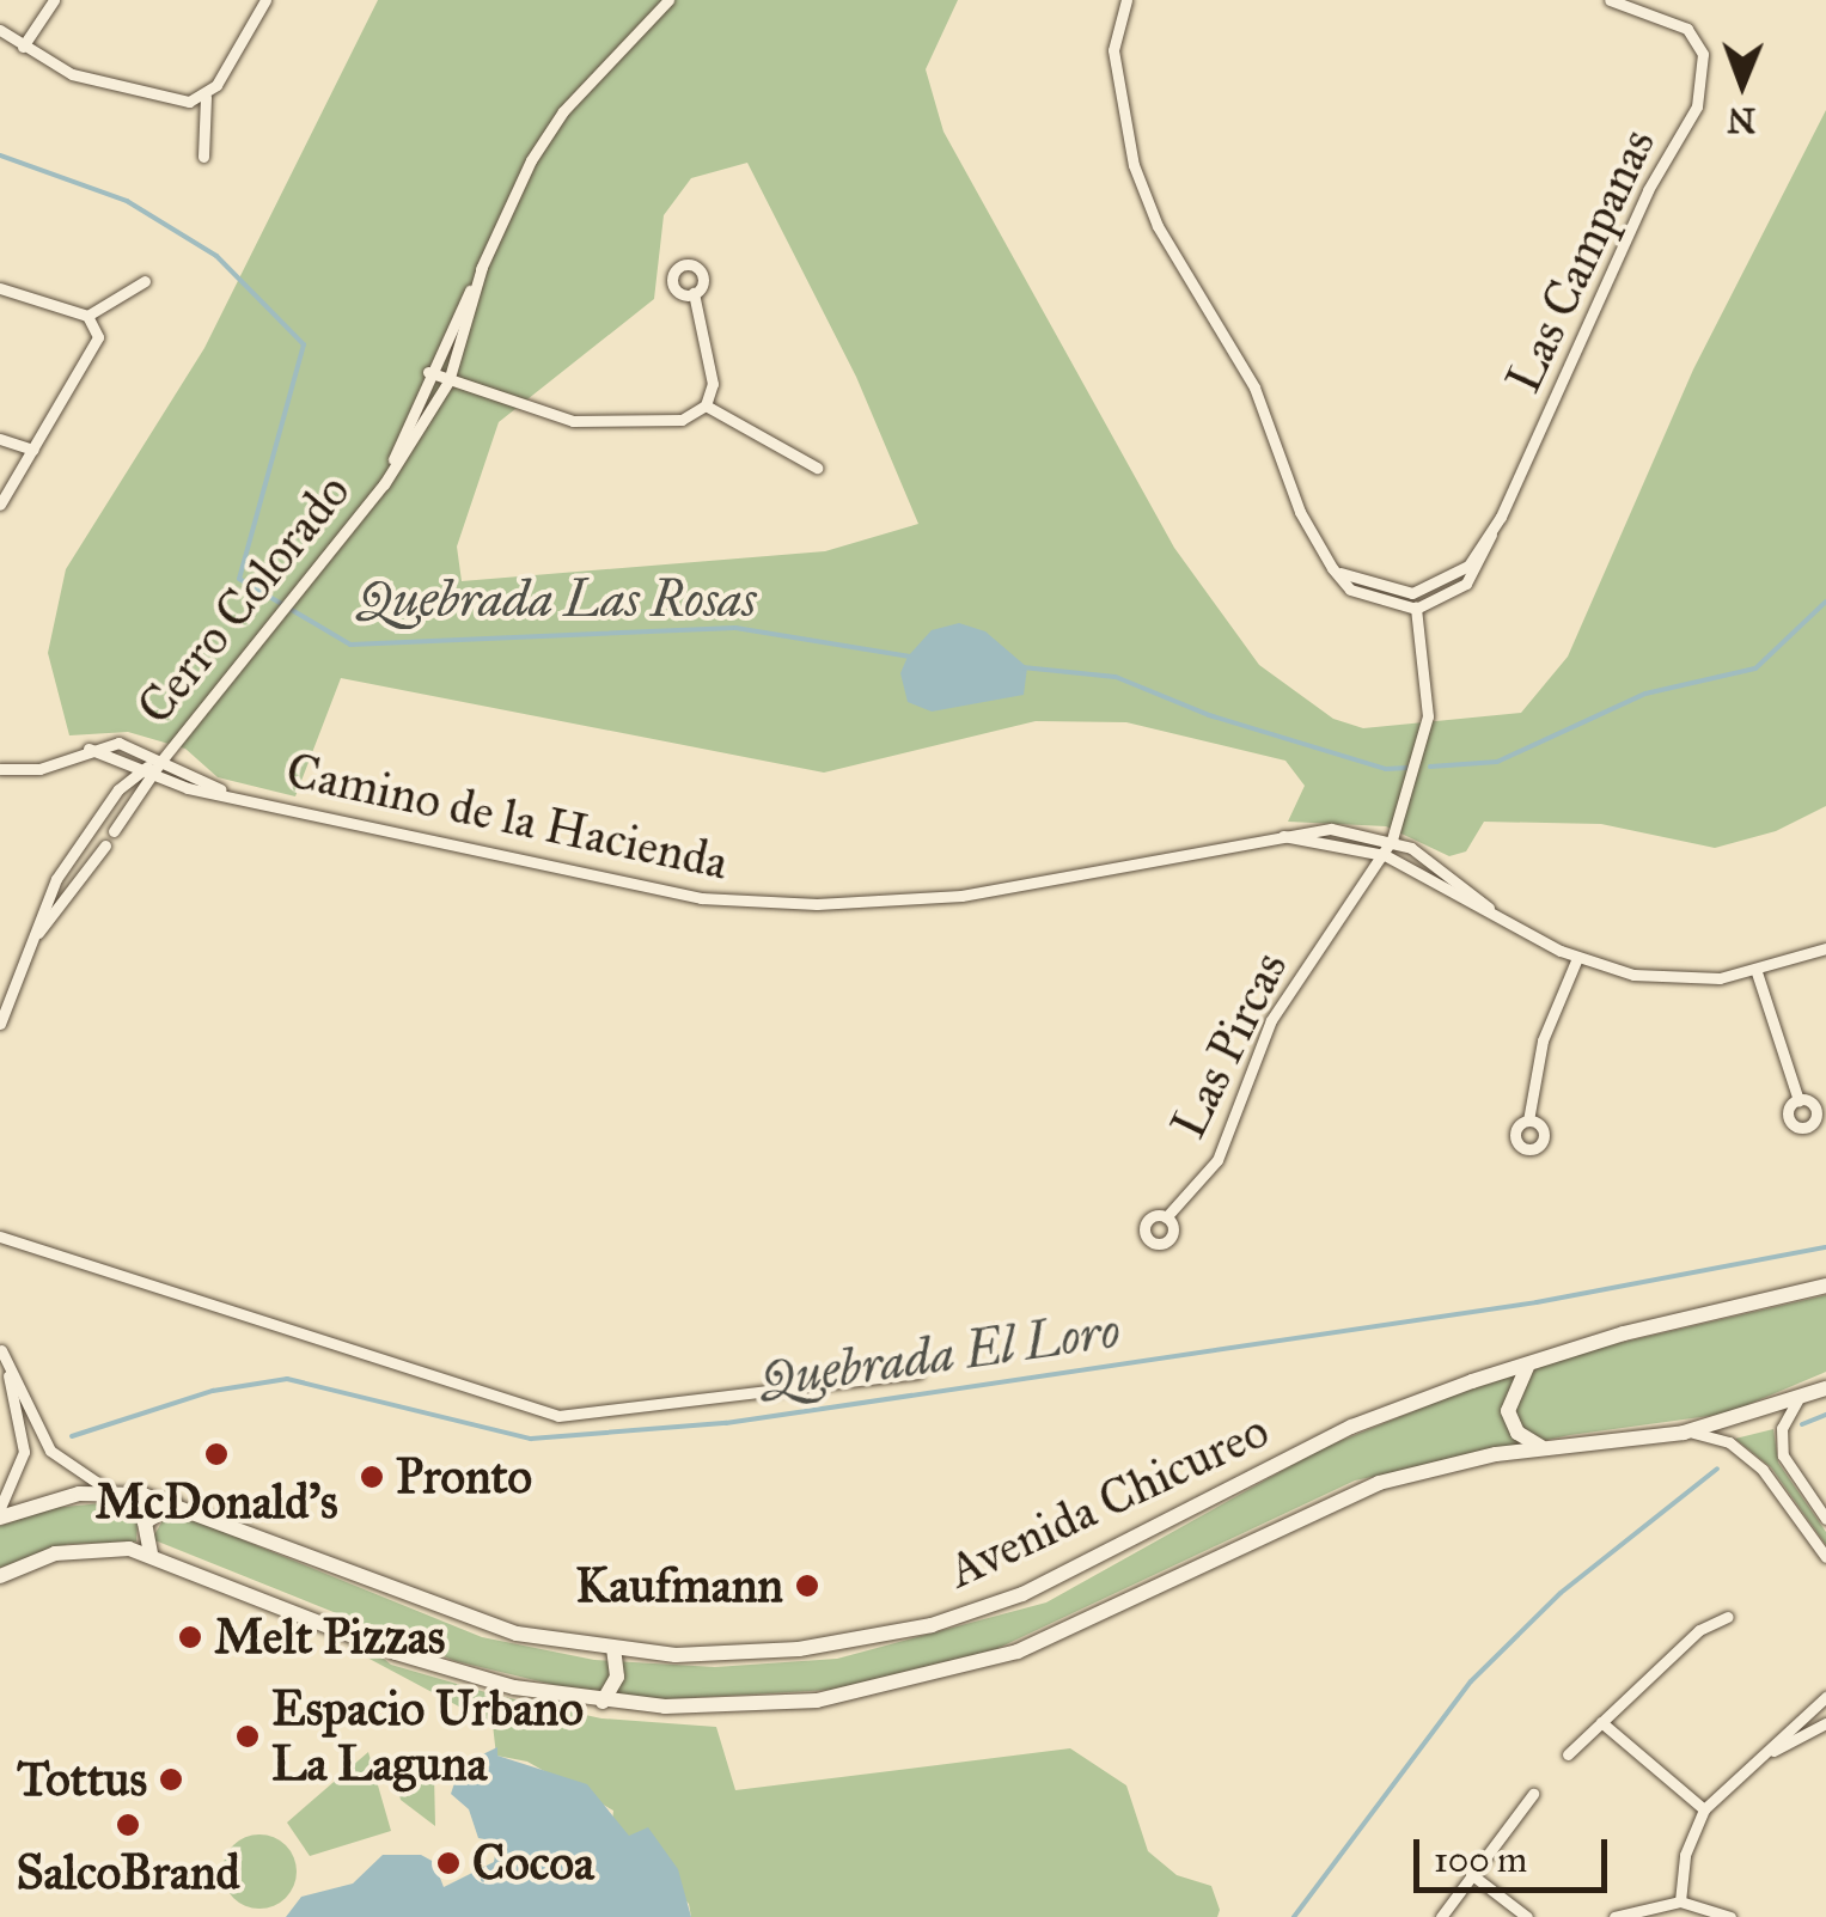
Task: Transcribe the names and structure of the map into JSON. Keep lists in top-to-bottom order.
{
  "streets": {
    "main road": ["Avenida Chicureo"],
    "street": [
      "Las Campanas",
      "Cerro Colorado",
      "Camino de la Hacienda",
      "Las Pircas"
    ]
  },
  "crossings": [
    ["Cerro Colorado", "Camino de la Hacienda"],
    ["Camino de la Hacienda", "Las Pircas"]
  ],
  "water": ["Quebrada Las Rosas", "Quebrada El Loro"],
  "places": [
    "McDonald's",
    "Pronto",
    "Kaufmann",
    "Melt Pizzas",
    "Espacio Urbano La Laguna",
    "Tottus",
    "SalcoBrand",
    "Cocoa"
  ],
  "scale_bar": "100 m",
  "north": "bottom"
}
